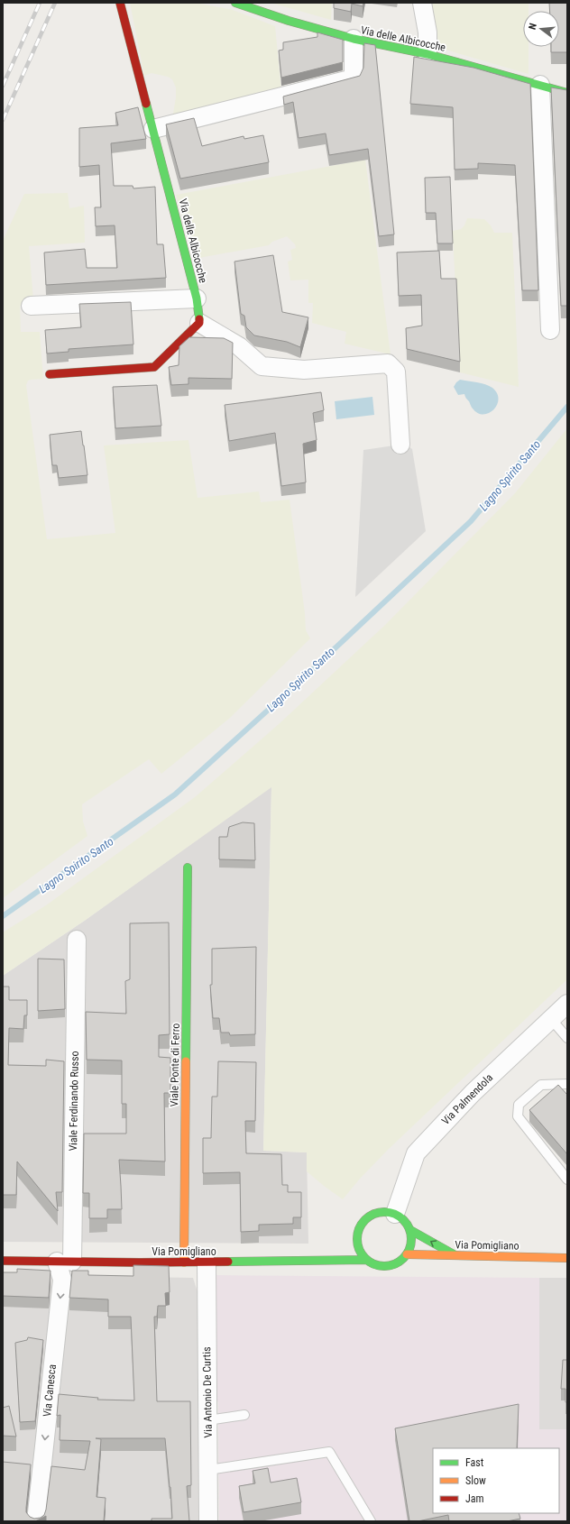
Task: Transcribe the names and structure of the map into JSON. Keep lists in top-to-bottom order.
{
  "streets": {
    "street": [
      "Via delle Albicocche",
      "Viale Ponte di Ferro",
      "Via Palmendola",
      "Viale Ferdinando Russo",
      "Via Pomigliano",
      "Via Canesca",
      "Via Antonio De Curtis"
    ]
  },
  "crossings": [
    ["Viale Ponte di Ferro", "Via Pomigliano"],
    ["Via Palmendola", "Via Pomigliano"],
    ["Viale Ferdinando Russo", "Via Pomigliano"],
    ["Viale Ferdinando Russo", "Via Canesca"],
    ["Via Pomigliano", "Via Canesca"],
    ["Via Pomigliano", "Via Antonio De Curtis"]
  ],
  "one_way": ["Via Canesca"],
  "water": ["Lagno Spirito Santo"],
  "legend": ["Fast", "Slow", "Jam"],
  "north": "left"
}
